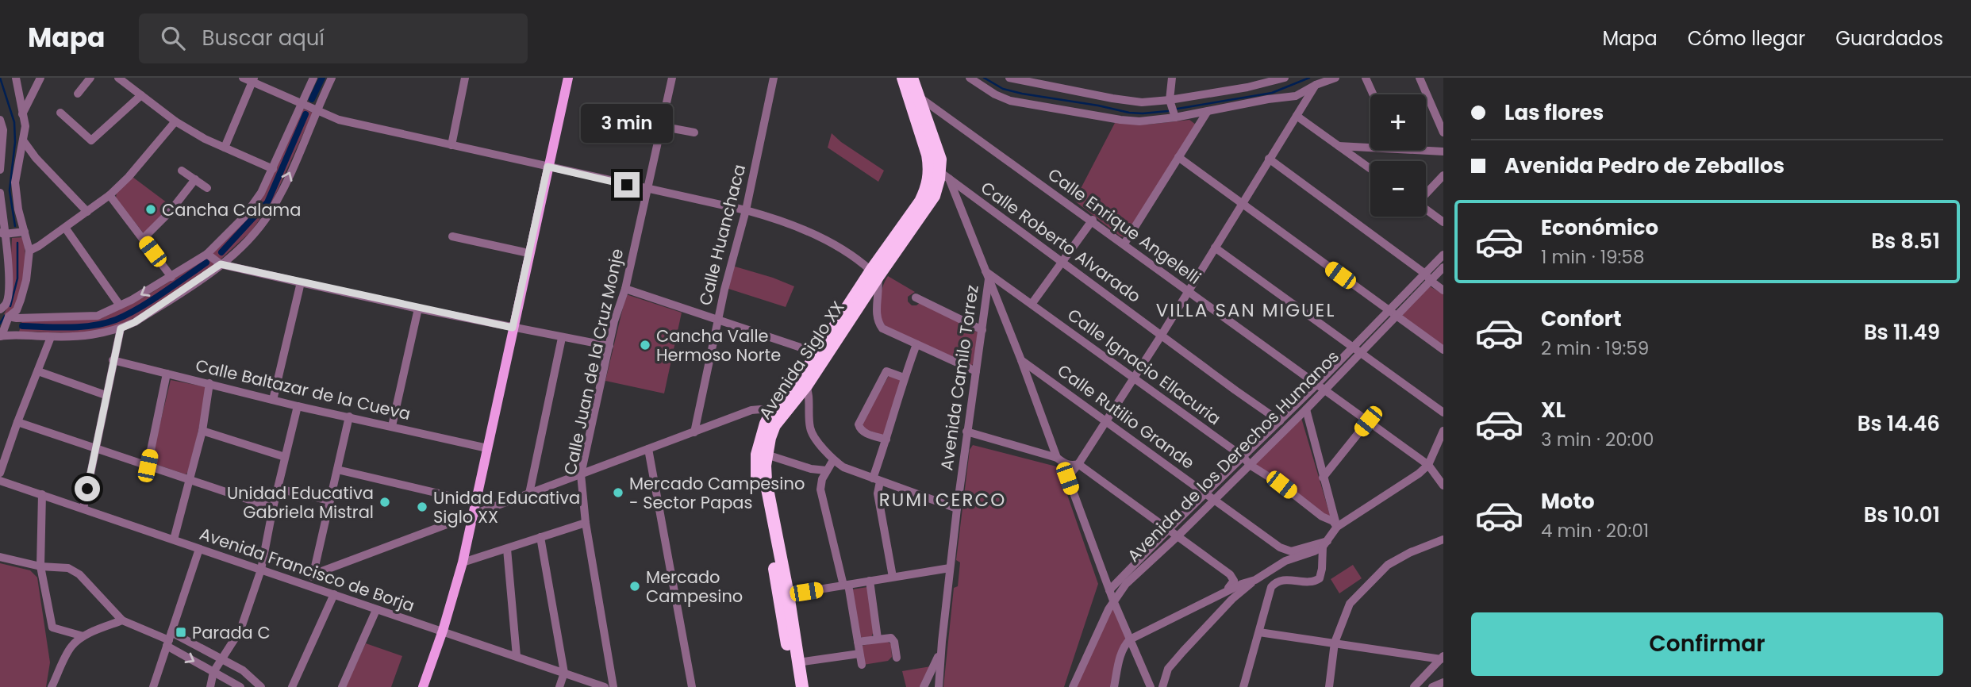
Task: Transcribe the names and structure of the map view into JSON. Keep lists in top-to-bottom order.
{
  "streets": {
    "highway": ["Avenida Siglo XX"],
    "street": [
      "Calle Enrique Angelelli",
      "Calle Huanchaca",
      "Calle Roberto Alvarado",
      "Calle Juan de la Cruz Monje",
      "Calle Ignacio Ellacuria",
      "Avenida Camilo Torrez",
      "Calle Baltazar de la Cueva",
      "Calle Rutilio Grande",
      "Avenida de los Derechos Humanos",
      "Avenida Francisco de Borja"
    ]
  },
  "crossings": [
    ["Calle Enrique Angelelli", "Avenida Siglo XX"],
    ["Calle Enrique Angelelli", "Avenida de los Derechos Humanos"],
    ["Calle Roberto Alvarado", "Avenida Siglo XX"],
    ["Calle Roberto Alvarado", "Avenida Camilo Torrez"],
    ["Calle Roberto Alvarado", "Avenida de los Derechos Humanos"],
    ["Avenida Siglo XX", "Avenida Camilo Torrez"],
    ["Calle Ignacio Ellacuria", "Avenida Camilo Torrez"],
    ["Calle Ignacio Ellacuria", "Avenida de los Derechos Humanos"],
    ["Calle Rutilio Grande", "Avenida de los Derechos Humanos"]
  ],
  "districts": ["VILLA SAN MIGUEL", "RUMI CERCO"],
  "places": {
    "other": [
      "Cancha Calama",
      "Cancha Valle Hermoso Norte",
      "Mercado Campesino - Sector Papas",
      "Unidad Educativa Gabriela Mistral",
      "Unidad Educativa Siglo XX",
      "Mercado Campesino"
    ],
    "transit": ["Parada C"]
  },
  "page": {
    "header": "Mapa",
    "search": "Buscar aquí",
    "nav": ["Mapa", "Cómo llegar", "Guardados"],
    "banner": ["Las flores", "Avenida Pedro de Zeballos"],
    "map_buttons": ["+", "−"],
    "bubble": "3 min",
    "list": [
      {
        "name": "Económico",
        "note": "1 min · 19:58",
        "value": "Bs 8.51"
      },
      {
        "name": "Confort",
        "note": "2 min · 19:59",
        "value": "Bs 11.49"
      },
      {
        "name": "XL",
        "note": "3 min · 20:00",
        "value": "Bs 14.46"
      },
      {
        "name": "Moto",
        "note": "4 min · 20:01",
        "value": "Bs 10.01"
      }
    ],
    "buttons": "Confirmar"
  }
}
